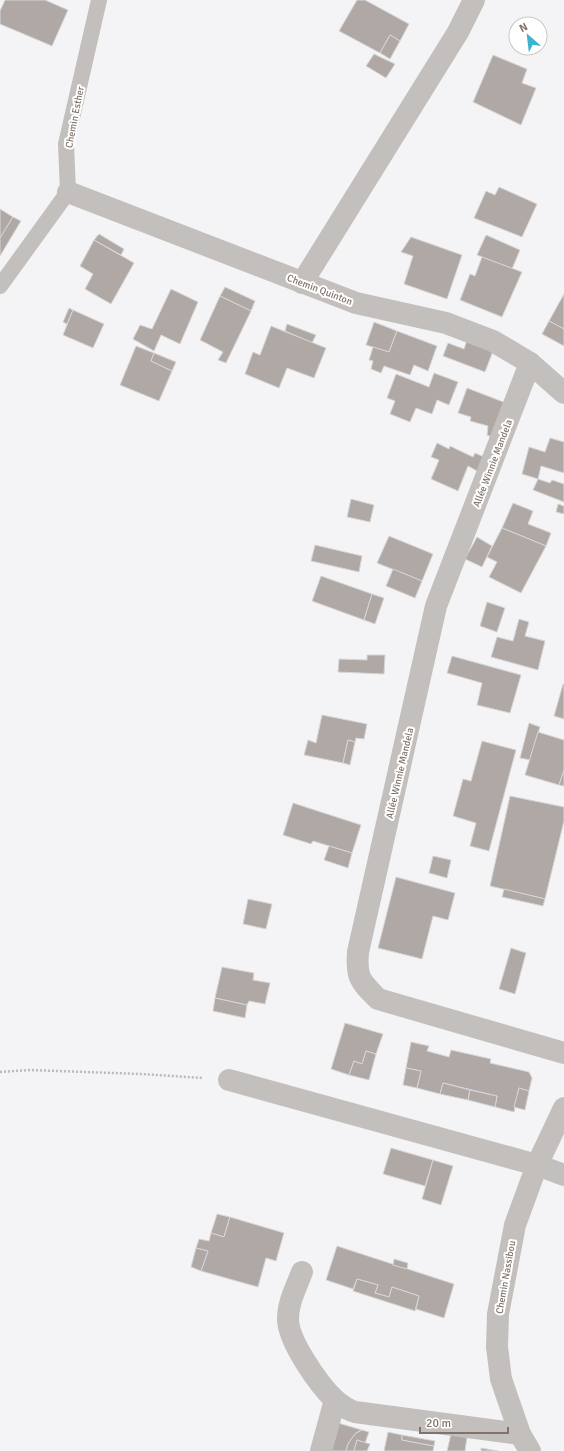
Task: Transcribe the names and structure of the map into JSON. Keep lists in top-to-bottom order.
{
  "streets": {
    "street": ["Chemin Quinton", "Allée Winnie Mandela", "Chemin Nassibou"],
    "lane": ["Chemin Esther"]
  },
  "crossings": [
    ["Chemin Esther", "Chemin Quinton"],
    ["Chemin Quinton", "Allée Winnie Mandela"]
  ],
  "scale_bar": "20 m",
  "north": "top left"
}
